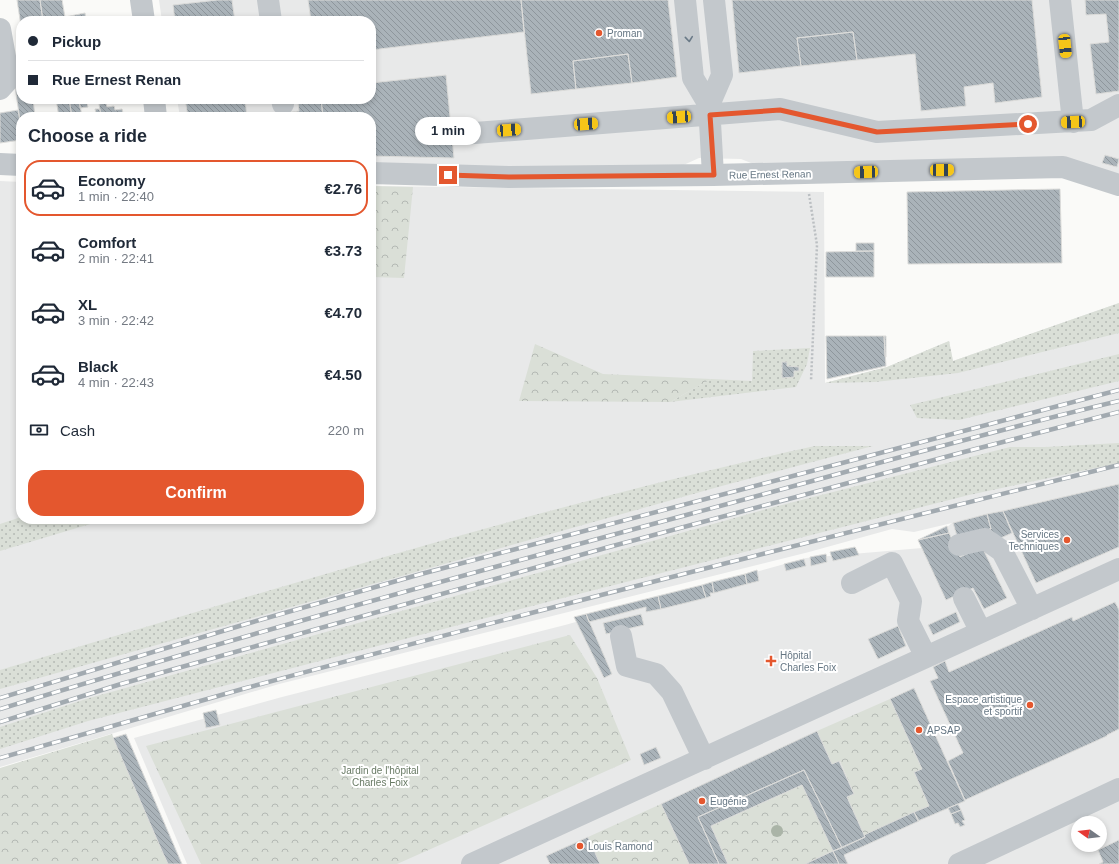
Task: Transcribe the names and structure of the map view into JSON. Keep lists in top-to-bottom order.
{
  "streets": {
    "street": ["Rue Ernest Renan"]
  },
  "parks": ["Jardin de l'hôpital Charles Foix"],
  "places": {
    "other": [
      "Proman",
      "Services Techniques",
      "Espace artistique et sportif",
      "APSAP",
      "Eugénie",
      "Louis Ramond"
    ],
    "health": ["Hôpital Charles Foix"]
  },
  "north": "left",
  "page": {
    "banner": ["Pickup", "Rue Ernest Renan"],
    "heading": "Choose a ride",
    "bubble": "1 min",
    "list": [
      {
        "name": "Economy",
        "note": "1 min · 22:40",
        "value": "€2.76"
      },
      {
        "name": "Comfort",
        "note": "2 min · 22:41",
        "value": "€3.73"
      },
      {
        "name": "XL",
        "note": "3 min · 22:42",
        "value": "€4.70"
      },
      {
        "name": "Black",
        "note": "4 min · 22:43",
        "value": "€4.50"
      }
    ],
    "pay": ["Cash", "220 m"],
    "buttons": "Confirm"
  }
}
